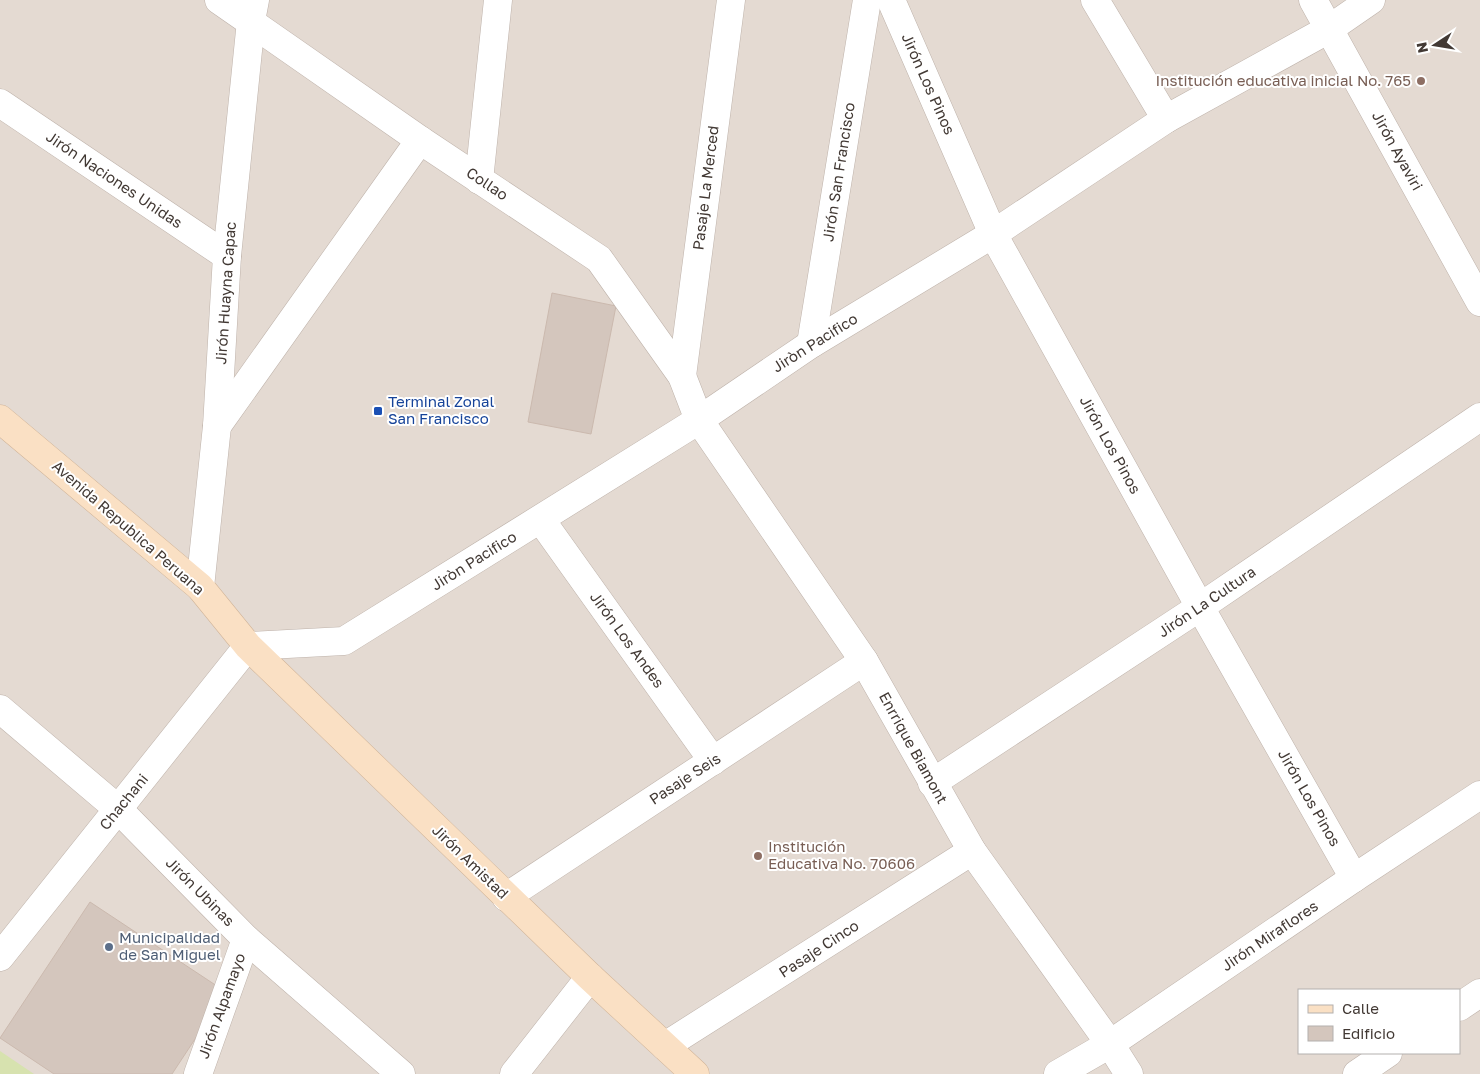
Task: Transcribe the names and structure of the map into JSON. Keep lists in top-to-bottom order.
{
  "streets": {
    "street": [
      "Jirón Los Pinos",
      "Jirón Ayaviri",
      "Jirón San Francisco",
      "Jirón Naciones Unidas",
      "Collao",
      "Pasaje La Merced",
      "Jirón Huayna Capac",
      "Jiròn Pacifico",
      "Avenida Republica Peruana",
      "Jirón La Cultura",
      "Jirón Los Andes",
      "Enrrique Biamont",
      "Pasaje Seis",
      "Chachani",
      "Jirón Amistad",
      "Jirón Ubinas",
      "Jirón Miraflores",
      "Pasaje Cinco",
      "Jirón Alpamayo"
    ]
  },
  "crossings": [
    ["Jirón Los Pinos", "Jiròn Pacifico"],
    ["Jirón Los Pinos", "Jirón La Cultura"],
    ["Jirón Los Pinos", "Jirón Miraflores"],
    ["Jirón Ayaviri", "Jiròn Pacifico"],
    ["Jirón San Francisco", "Jiròn Pacifico"],
    ["Jirón Naciones Unidas", "Jirón Huayna Capac"],
    ["Collao", "Pasaje La Merced"],
    ["Collao", "Jirón Huayna Capac"],
    ["Collao", "Jiròn Pacifico"],
    ["Collao", "Enrrique Biamont"],
    ["Jirón Huayna Capac", "Avenida Republica Peruana"],
    ["Jiròn Pacifico", "Avenida Republica Peruana"],
    ["Jiròn Pacifico", "Jirón Los Andes"],
    ["Jiròn Pacifico", "Enrrique Biamont"],
    ["Jiròn Pacifico", "Chachani"],
    ["Jiròn Pacifico", "Jirón Amistad"],
    ["Avenida Republica Peruana", "Chachani"],
    ["Avenida Republica Peruana", "Jirón Amistad"],
    ["Jirón La Cultura", "Enrrique Biamont"],
    ["Jirón Los Andes", "Pasaje Seis"],
    ["Enrrique Biamont", "Pasaje Seis"],
    ["Enrrique Biamont", "Jirón Miraflores"],
    ["Enrrique Biamont", "Pasaje Cinco"],
    ["Pasaje Seis", "Jirón Amistad"],
    ["Chachani", "Jirón Amistad"],
    ["Chachani", "Jirón Ubinas"],
    ["Jirón Amistad", "Pasaje Cinco"],
    ["Jirón Ubinas", "Jirón Alpamayo"]
  ],
  "places": {
    "other": ["Institución educativa inicial No. 765", "Institución Educativa No. 70606", "Municipalidad de San Miguel"],
    "transit": ["Terminal Zonal San Francisco"]
  },
  "legend": ["Calle", "Edificio"],
  "north": "left"
}
